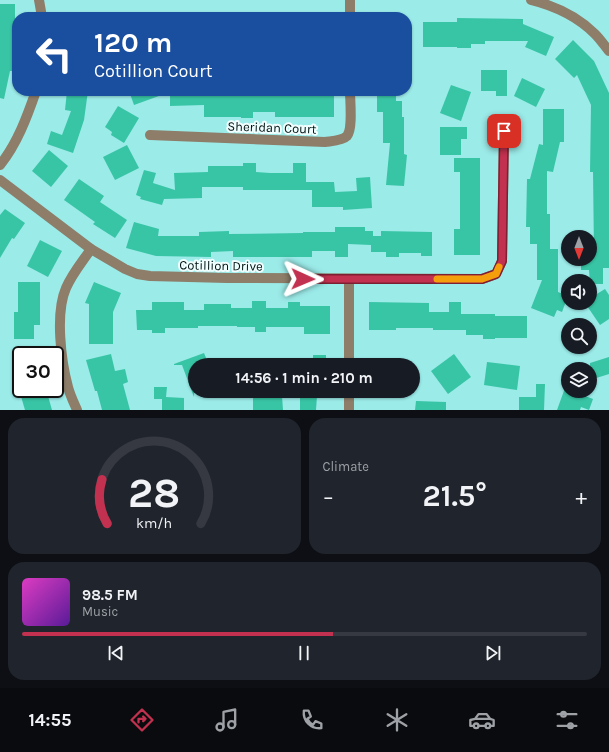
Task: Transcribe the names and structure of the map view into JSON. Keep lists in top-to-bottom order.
{
  "streets": {
    "street": ["Sheridan Court", "Cotillion Drive"]
  },
  "north": "bottom",
  "page": {
    "turn": ["120 m", "Cotillion Court"],
    "limit": "30",
    "trip": "14:56 · 1 min · 210 m",
    "tile": "Climate",
    "heat": ["−", "21.5°", "+"],
    "song": ["98.5 FM", "Music"],
    "tabs": "14:55",
    "gauge": ["28", "km/h"]
  }
}
